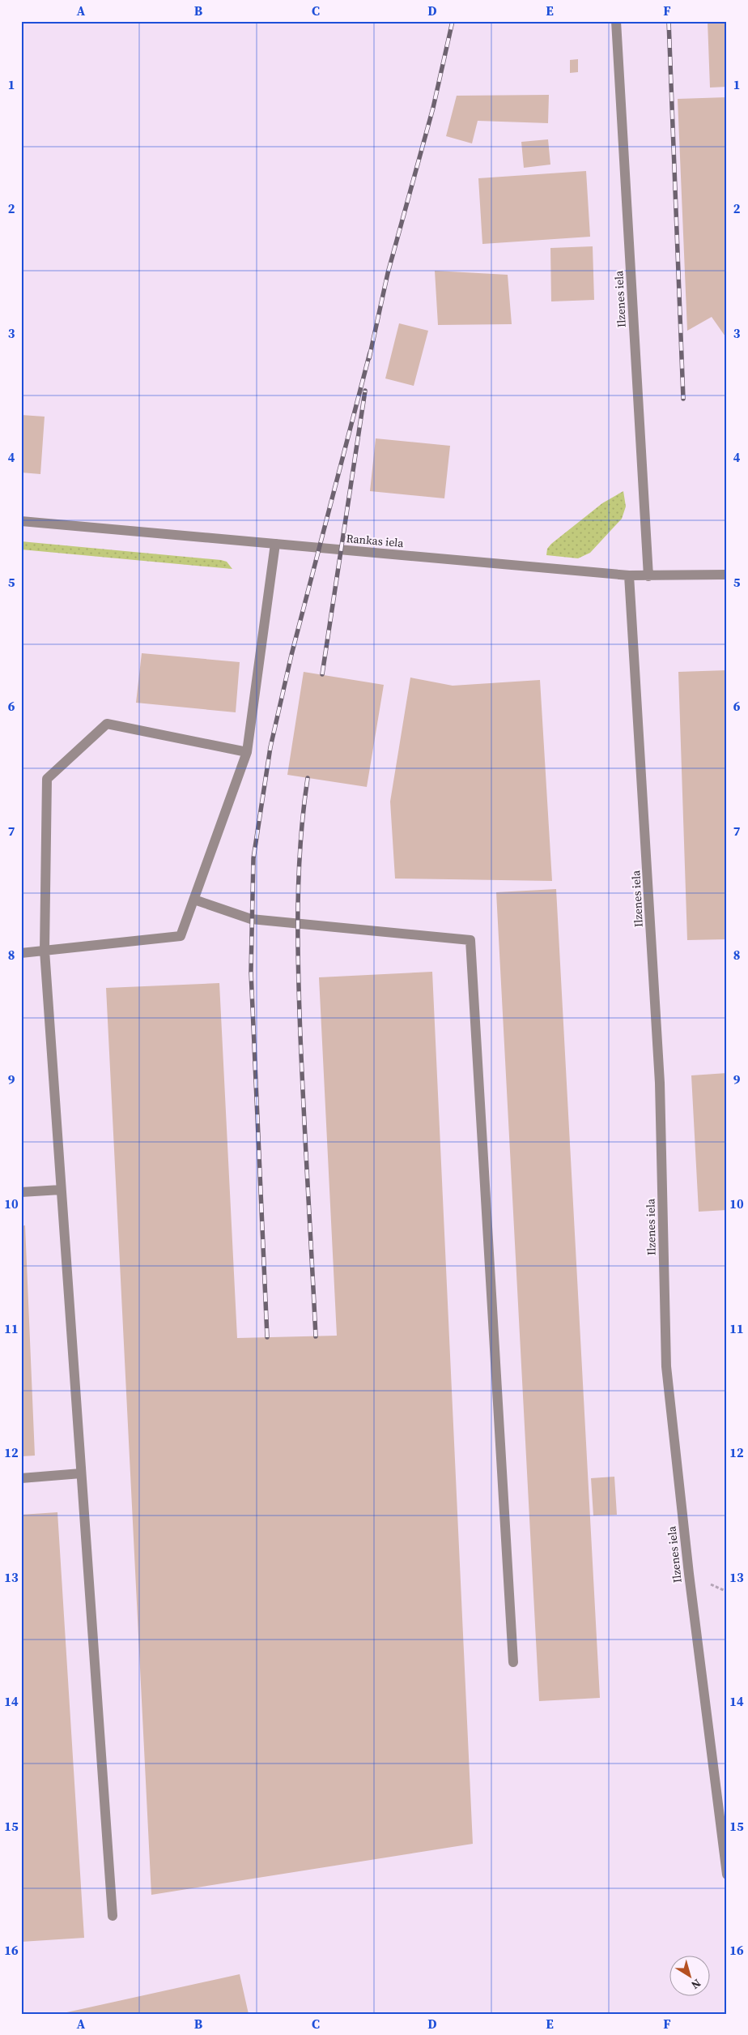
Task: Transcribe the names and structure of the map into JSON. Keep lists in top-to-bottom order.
{
  "streets": {
    "street": ["Ilzenes iela", "Rankas iela"]
  },
  "crossings": [
    ["Ilzenes iela", "Rankas iela"]
  ],
  "north": "bottom right",
  "grid": {
    "columns": [
      "A",
      "B",
      "C",
      "D",
      "E",
      "F"
    ],
    "rows": [
      "1",
      "2",
      "3",
      "4",
      "5",
      "6",
      "7",
      "8",
      "9",
      "10",
      "11",
      "12",
      "13",
      "14",
      "15",
      "16"
    ]
  }
}
